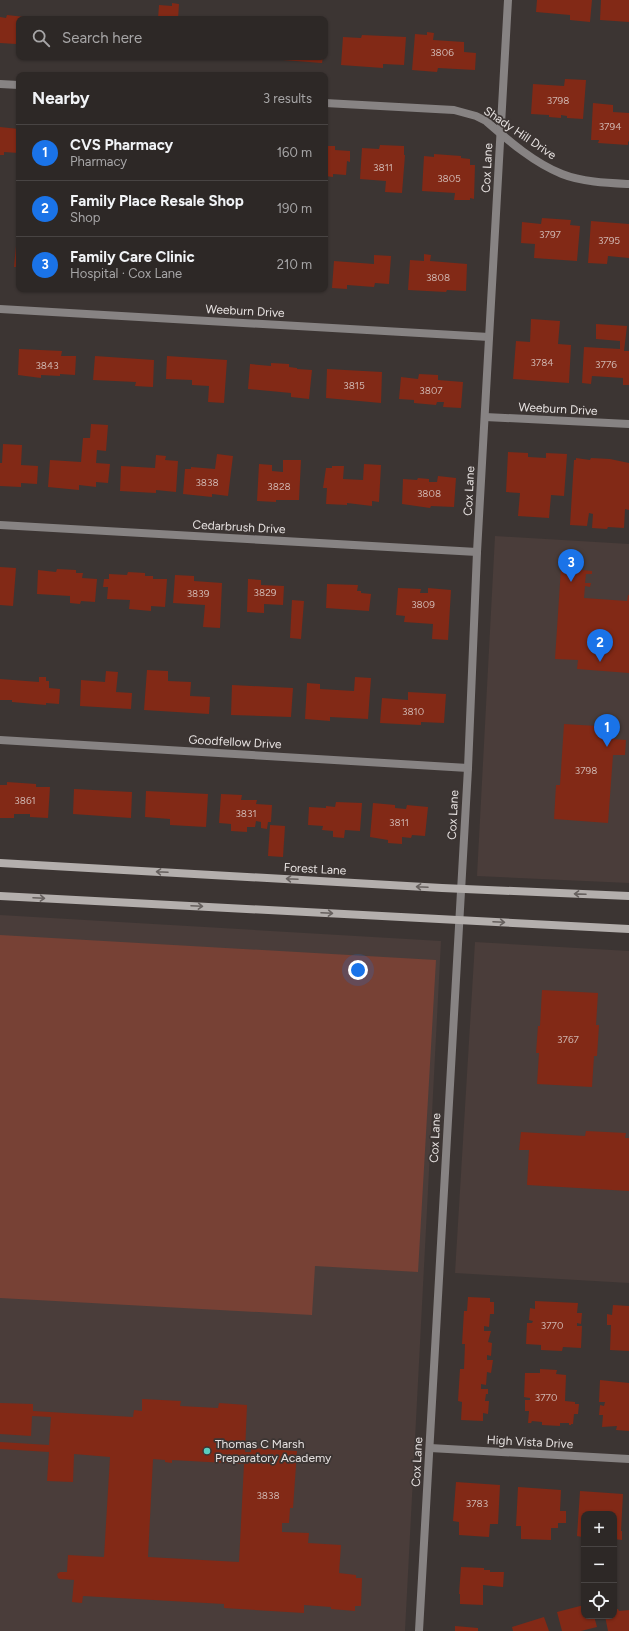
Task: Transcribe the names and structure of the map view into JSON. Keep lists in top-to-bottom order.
{
  "streets": {
    "main road": ["Forest Lane"],
    "street": [
      "Shady Hill Drive",
      "Cox Lane",
      "Weeburn Drive",
      "Cedarbrush Drive",
      "Goodfellow Drive",
      "High Vista Drive"
    ]
  },
  "crossings": [
    ["Shady Hill Drive", "Cox Lane"],
    ["Cox Lane", "Weeburn Drive"],
    ["Cox Lane", "Cedarbrush Drive"],
    ["Cox Lane", "Goodfellow Drive"],
    ["Cox Lane", "Forest Lane"],
    ["Cox Lane", "High Vista Drive"]
  ],
  "places": ["Thomas C Marsh Preparatory Academy"],
  "house_numbers": [
    "3806",
    "3798",
    "3794",
    "3811",
    "3805",
    "3797",
    "3795",
    "3808",
    "3784",
    "3776",
    "3843",
    "3815",
    "3807",
    "3838",
    "3828",
    "3808",
    "3829",
    "3839",
    "3809",
    "3810",
    "3798",
    "3861",
    "3831",
    "3811",
    "3767",
    "3770",
    "3770",
    "3838",
    "3783"
  ],
  "page": {
    "search": "Search here",
    "heading": ["Nearby", "3 results"],
    "list": [
      {
        "mark": "1",
        "name": "CVS Pharmacy",
        "note": "Pharmacy",
        "value": "160 m"
      },
      {
        "mark": "2",
        "name": "Family Place Resale Shop",
        "note": "Shop",
        "value": "190 m"
      },
      {
        "mark": "3",
        "name": "Family Care Clinic",
        "note": "Hospital · Cox Lane",
        "value": "210 m"
      }
    ],
    "pins": ["3", "2", "1"],
    "map_buttons": ["+", "−"]
  }
}
